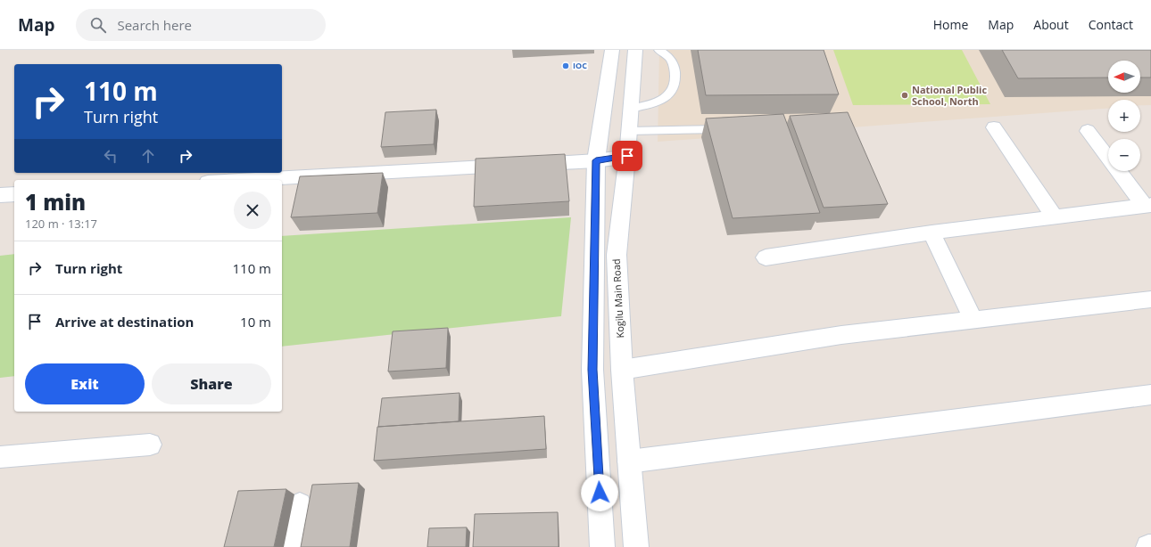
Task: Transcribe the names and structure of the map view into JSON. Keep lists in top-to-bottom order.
{
  "streets": {
    "street": ["Kogilu Main Road"]
  },
  "places": ["IOC", "National Public School, North"],
  "north": "left",
  "page": {
    "header": "Map",
    "search": "Search here",
    "nav": [
      "Home",
      "Map",
      "About",
      "Contact"
    ],
    "map_buttons": ["+", "−"],
    "turn": ["110 m", "Turn right"],
    "heading": ["1 min", "120 m · 13:17"],
    "list": [
      {
        "name": "Turn right",
        "value": "110 m"
      },
      {
        "name": "Arrive at destination",
        "value": "10 m"
      }
    ],
    "buttons": ["Exit", "Share"]
  }
}
